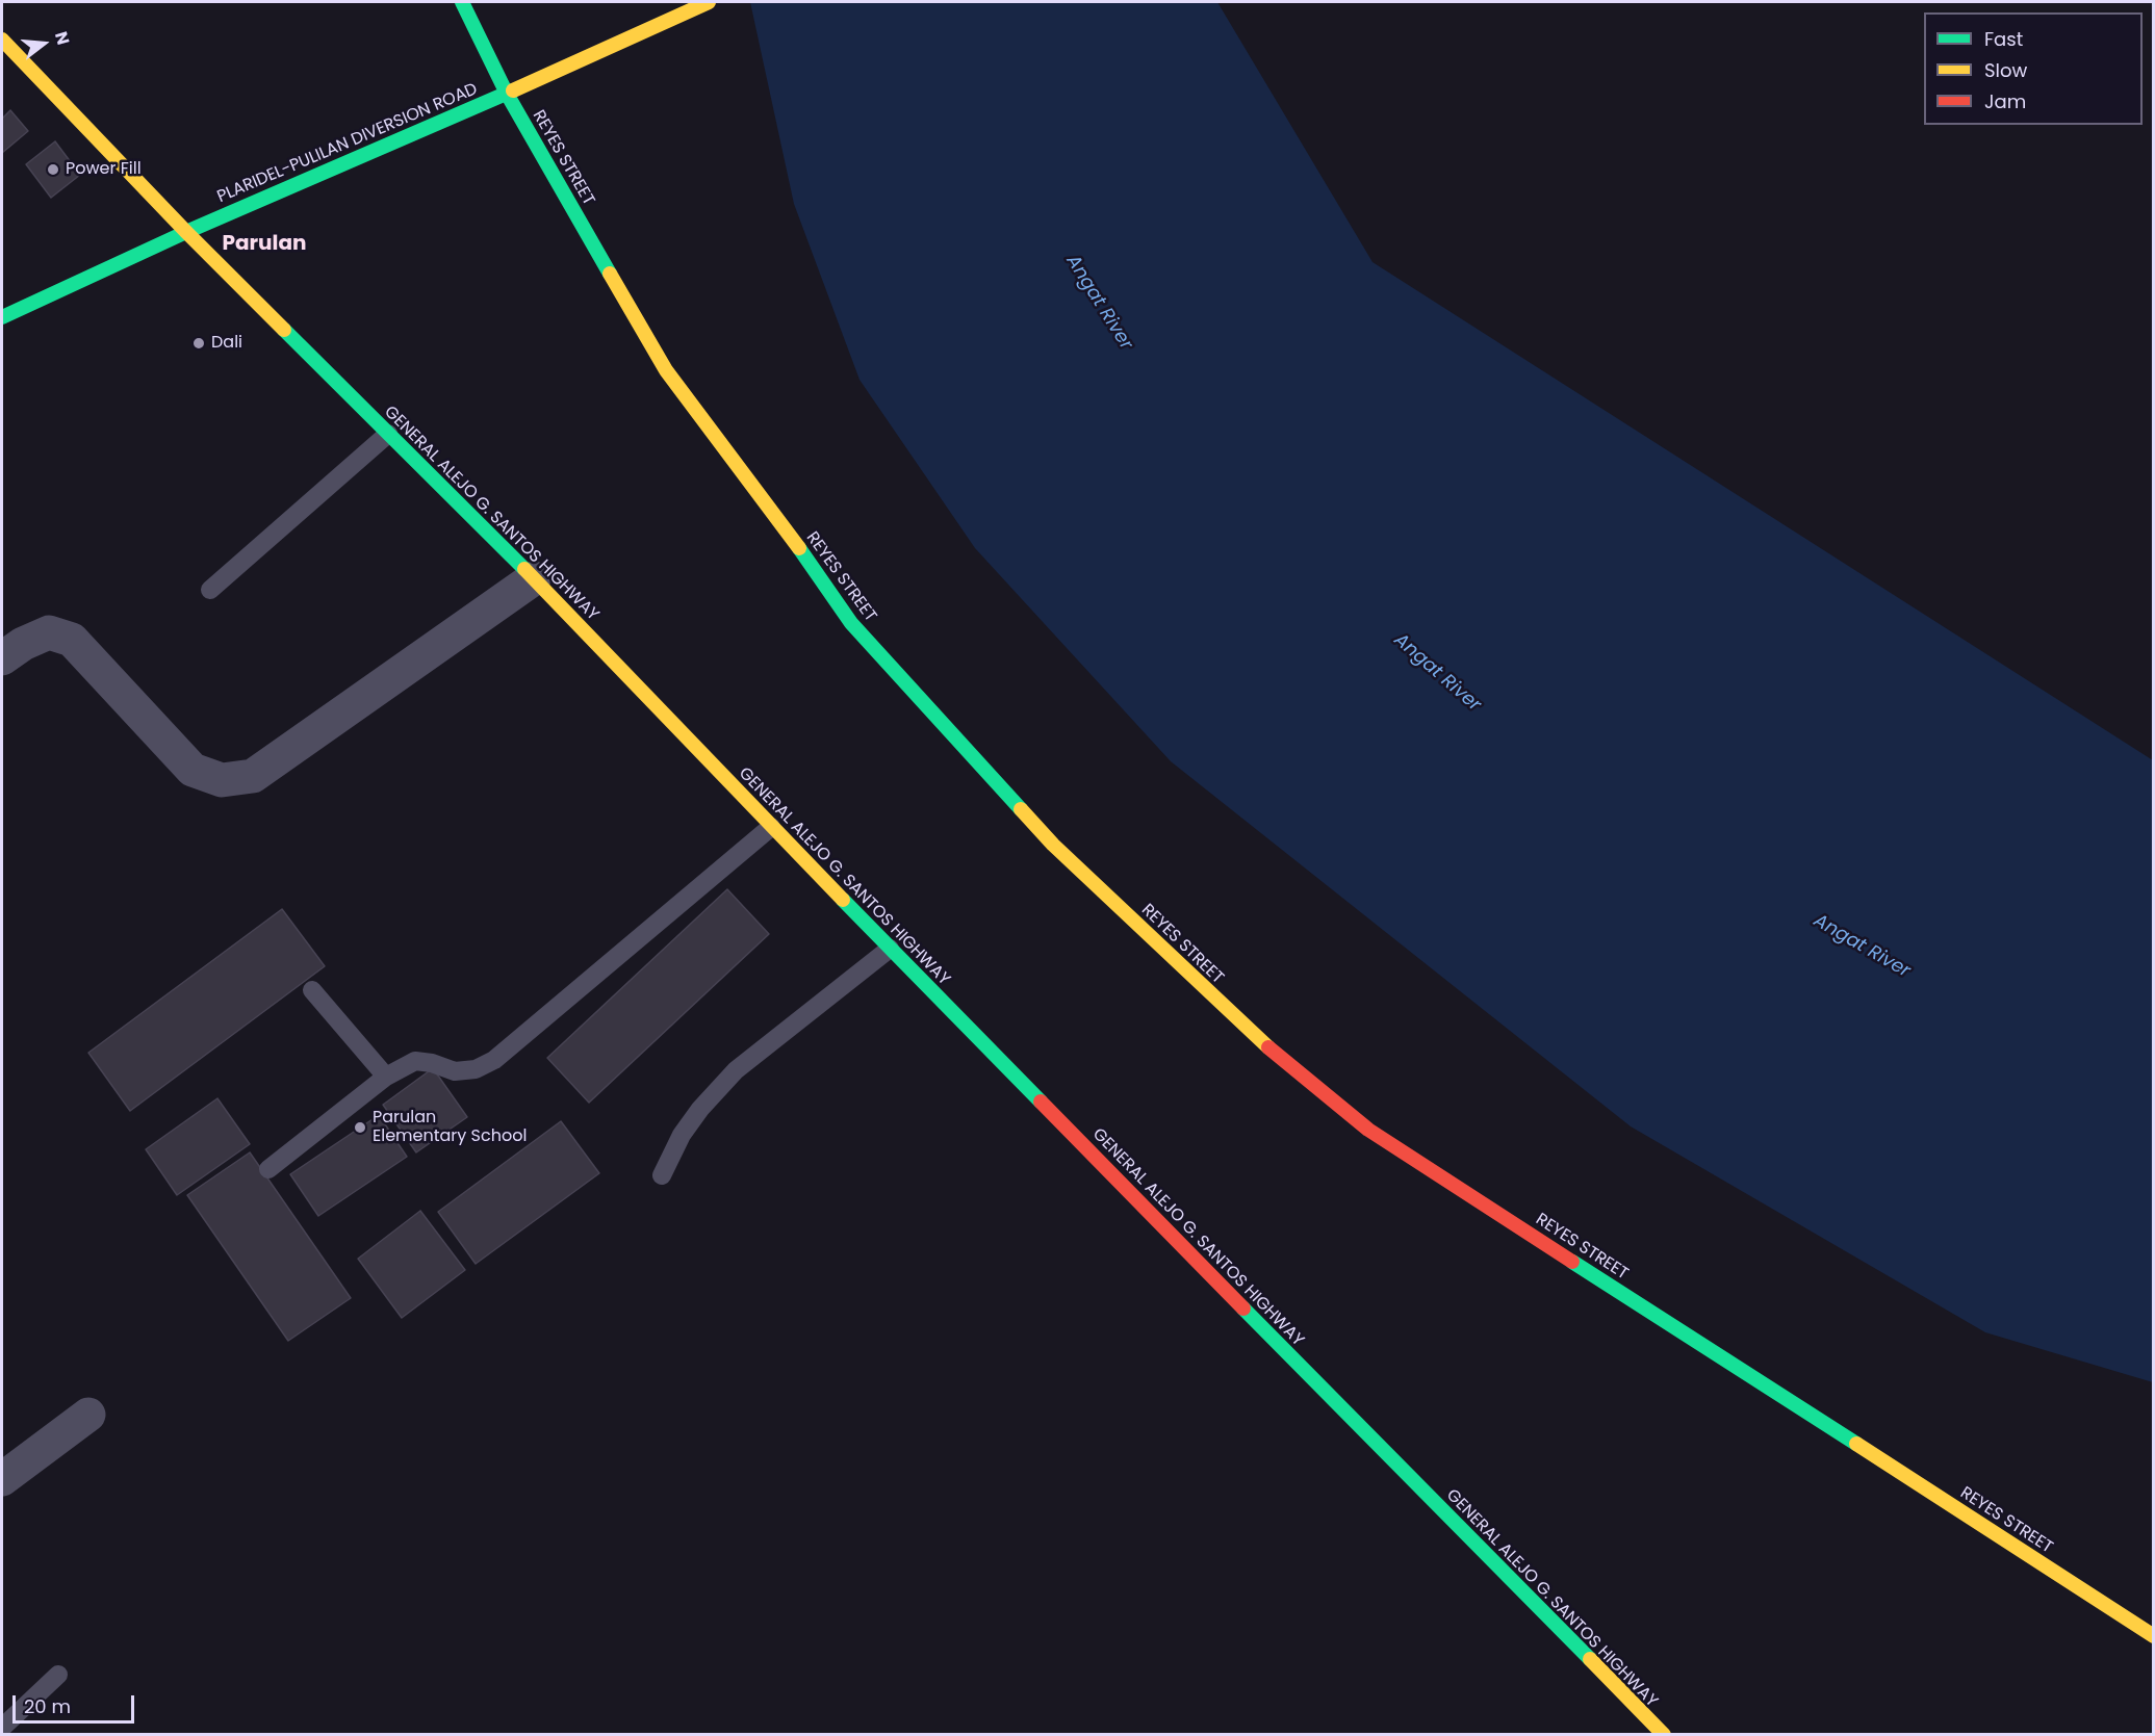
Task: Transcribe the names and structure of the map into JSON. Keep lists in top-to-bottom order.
{
  "streets": {
    "main road": ["PLARIDEL-PULILAN DIVERSION ROAD", "REYES STREET", "GENERAL ALEJO G. SANTOS HIGHWAY"]
  },
  "crossings": [
    ["PLARIDEL-PULILAN DIVERSION ROAD", "REYES STREET"],
    ["PLARIDEL-PULILAN DIVERSION ROAD", "GENERAL ALEJO G. SANTOS HIGHWAY"]
  ],
  "districts": ["Parulan"],
  "water": ["Angat River"],
  "places": ["Power Fill", "Dali", "Parulan Elementary School"],
  "legend": ["Fast", "Slow", "Jam"],
  "scale_bar": "20 m",
  "north": "right"
}
